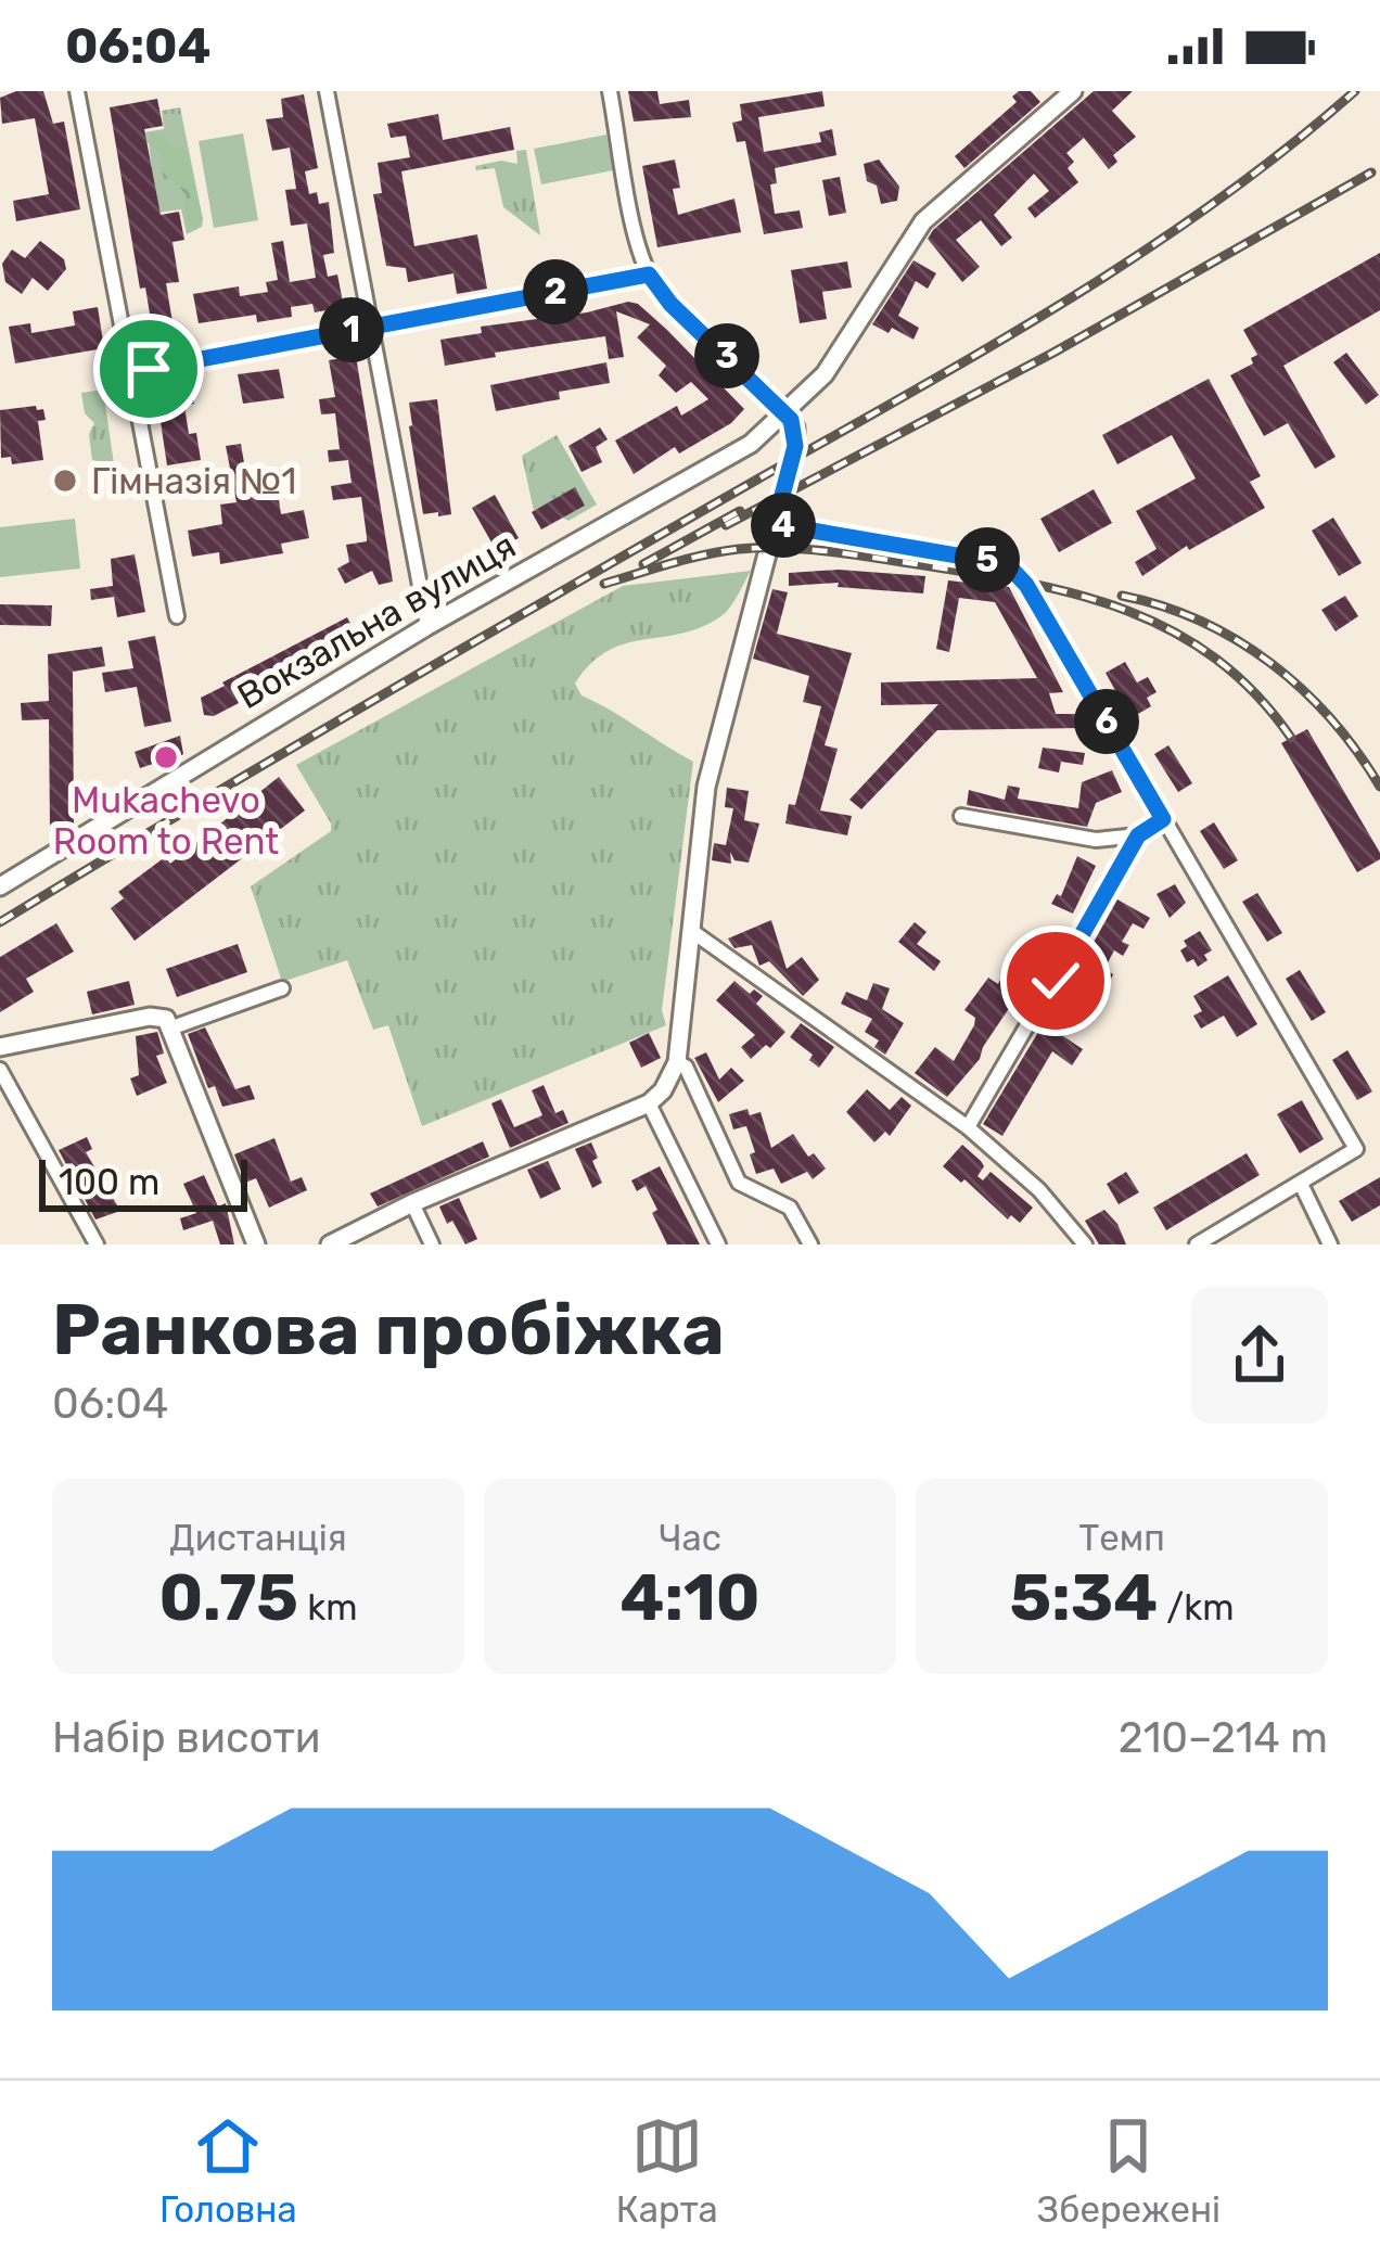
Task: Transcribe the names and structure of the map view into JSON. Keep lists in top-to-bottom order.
{
  "streets": {
    "street": ["Вокзальна вулиця"]
  },
  "places": ["Гімназія №1", "Mukachevo Room to Rent"],
  "scale_bar": "100 m",
  "page": {
    "status": "06:04",
    "pins": [
      "2",
      "1",
      "3",
      "4",
      "5",
      "6"
    ],
    "scale": "100 m",
    "heading": ["Ранкова пробіжка", "06:04"],
    "stats": [
      ["Дистанція", "0.75 km"],
      ["Час", "4:10"],
      ["Темп", "5:34 /km"]
    ],
    "chart": ["Набір висоти", "210–214 m"],
    "tabs": ["Головна", "Карта", "Збережені"]
  }
}
